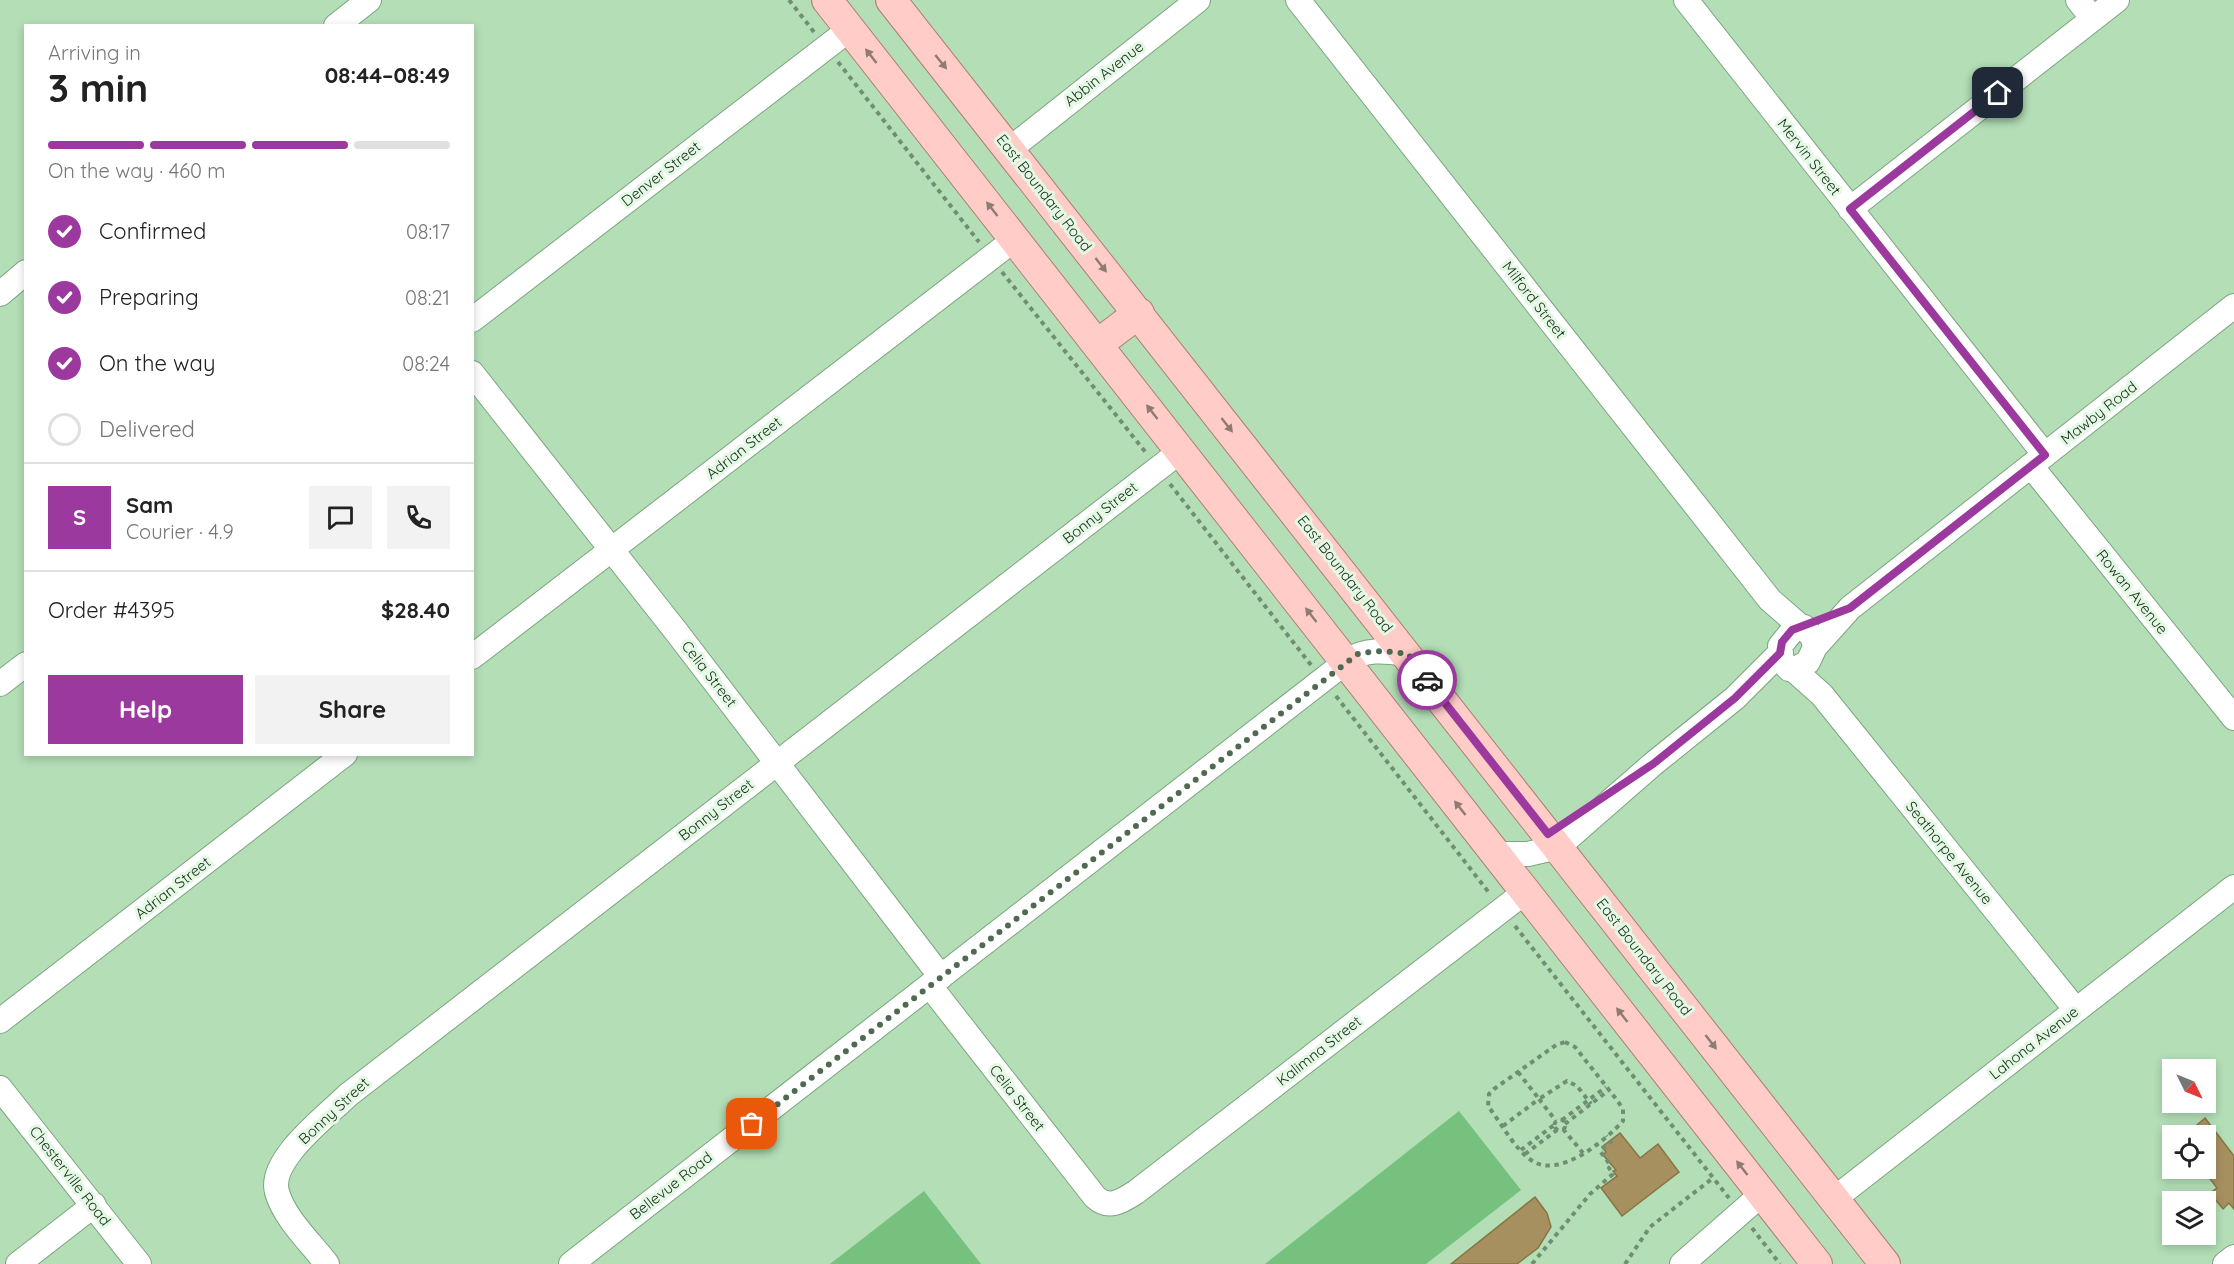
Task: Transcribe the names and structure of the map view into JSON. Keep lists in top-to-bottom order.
{
  "streets": {
    "main road": ["East Boundary Road"],
    "street": [
      "Abbin Avenue",
      "Mervin Street",
      "Denver Street",
      "Milford Street",
      "Mawby Road",
      "Adrian Street",
      "Bonny Street",
      "Rowan Avenue",
      "Celia Street",
      "Seathorpe Avenue",
      "Lahona Avenue",
      "Kalimna Street",
      "Chesterville Road",
      "Bellevue Road"
    ]
  },
  "crossings": [
    ["Abbin Avenue", "East Boundary Road"],
    ["Mervin Street", "Mawby Road"],
    ["Mervin Street", "Rowan Avenue"],
    ["East Boundary Road", "Mawby Road"],
    ["East Boundary Road", "Lahona Avenue"],
    ["East Boundary Road", "Bellevue Road"],
    ["Milford Street", "Mawby Road"],
    ["Milford Street", "Seathorpe Avenue"],
    ["Mawby Road", "Rowan Avenue"],
    ["Mawby Road", "Seathorpe Avenue"],
    ["Adrian Street", "Celia Street"],
    ["Bonny Street", "Celia Street"],
    ["Celia Street", "Kalimna Street"],
    ["Celia Street", "Bellevue Road"],
    ["Seathorpe Avenue", "Lahona Avenue"]
  ],
  "north": "bottom right",
  "page": {
    "heading": ["3 min", "Arriving in", "08:44–08:49"],
    "panel": [
      "Sam",
      "Courier · 4.9",
      "Order #4395",
      "$28.40"
    ],
    "bar": "On the way · 460 m",
    "list": [
      ["Confirmed", "08:17"],
      ["Preparing", "08:21"],
      ["On the way", "08:24"],
      "Delivered"
    ],
    "round": "S",
    "buttons": ["Help", "Share"]
  }
}
